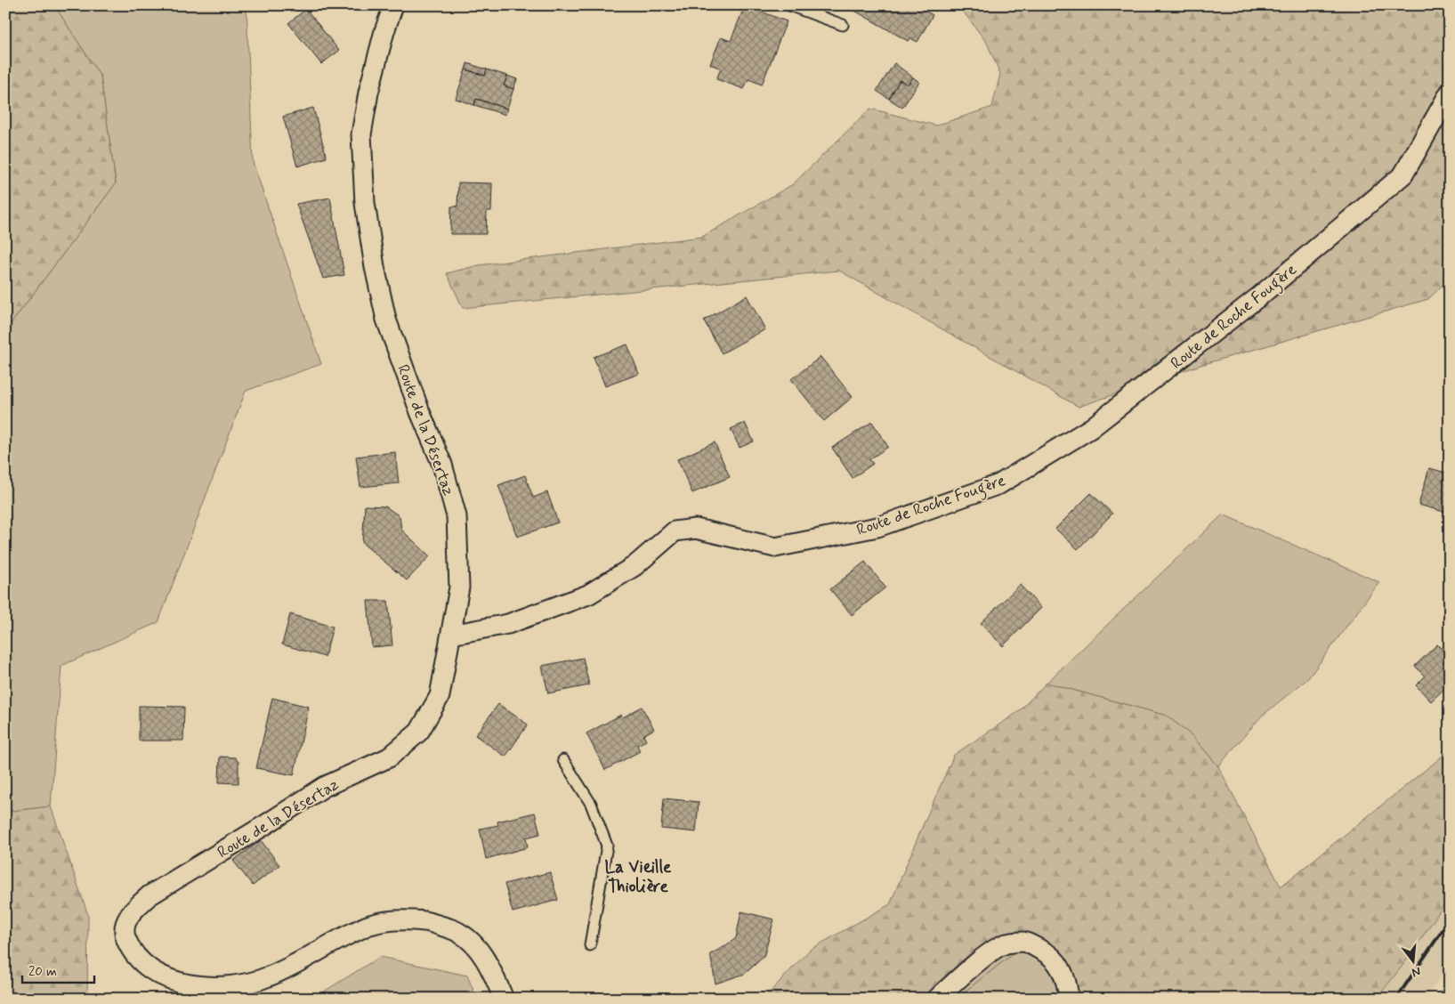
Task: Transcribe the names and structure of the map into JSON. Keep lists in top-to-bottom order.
{
  "streets": {
    "street": ["Route de Roche Fougère", "Route de la Désertaz"]
  },
  "crossings": [
    ["Route de Roche Fougère", "Route de la Désertaz"]
  ],
  "districts": ["La Vieille Thiolière"],
  "scale_bar": "20 m",
  "north": "bottom"
}
